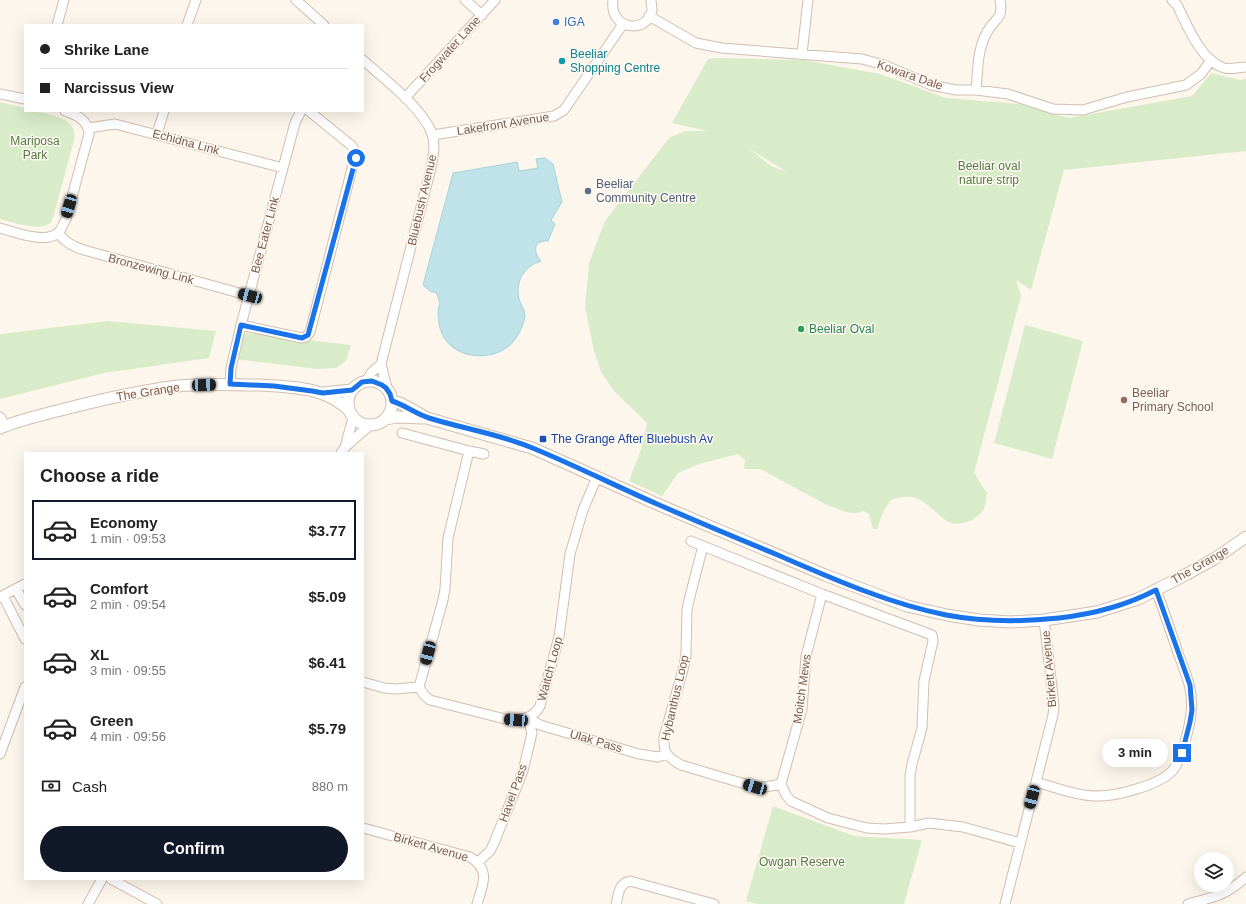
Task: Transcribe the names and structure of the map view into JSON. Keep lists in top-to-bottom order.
{
  "streets": {
    "street": [
      "Frogwater Lane",
      "Kowara Dale",
      "Lakefront Avenue",
      "Echidna Link",
      "Bluebush Avenue",
      "Bee Eater Link",
      "Bronzewing Link",
      "The Grange",
      "Waitch Loop",
      "Birkett Avenue",
      "Moitch Mews",
      "Hybanthus Loop",
      "Ulak Pass",
      "Havel Pass"
    ]
  },
  "crossings": [
    ["Lakefront Avenue", "Bluebush Avenue"],
    ["Echidna Link", "Bee Eater Link"],
    ["Bluebush Avenue", "The Grange"],
    ["Bee Eater Link", "Bronzewing Link"],
    ["Bee Eater Link", "The Grange"],
    ["The Grange", "Waitch Loop"],
    ["The Grange", "Birkett Avenue"],
    ["Waitch Loop", "Ulak Pass"],
    ["Waitch Loop", "Havel Pass"],
    ["Birkett Avenue", "Havel Pass"],
    ["Moitch Mews", "Hybanthus Loop"],
    ["Hybanthus Loop", "Ulak Pass"],
    ["Ulak Pass", "Havel Pass"]
  ],
  "parks": ["Mariposa Park", "Beeliar oval nature strip", "Owgan Reserve"],
  "places": {
    "other": [
      "IGA",
      "Beeliar Shopping Centre",
      "Beeliar Community Centre",
      "Beeliar Oval",
      "Beeliar Primary School"
    ],
    "transit": ["The Grange After Bluebush Av"]
  },
  "page": {
    "banner": ["Shrike Lane", "Narcissus View"],
    "heading": "Choose a ride",
    "list": [
      {
        "name": "Economy",
        "note": "1 min · 09:53",
        "value": "$3.77"
      },
      {
        "name": "Comfort",
        "note": "2 min · 09:54",
        "value": "$5.09"
      },
      {
        "name": "XL",
        "note": "3 min · 09:55",
        "value": "$6.41"
      },
      {
        "name": "Green",
        "note": "4 min · 09:56",
        "value": "$5.79"
      }
    ],
    "bubble": "3 min",
    "pay": ["Cash", "880 m"],
    "buttons": "Confirm"
  }
}
